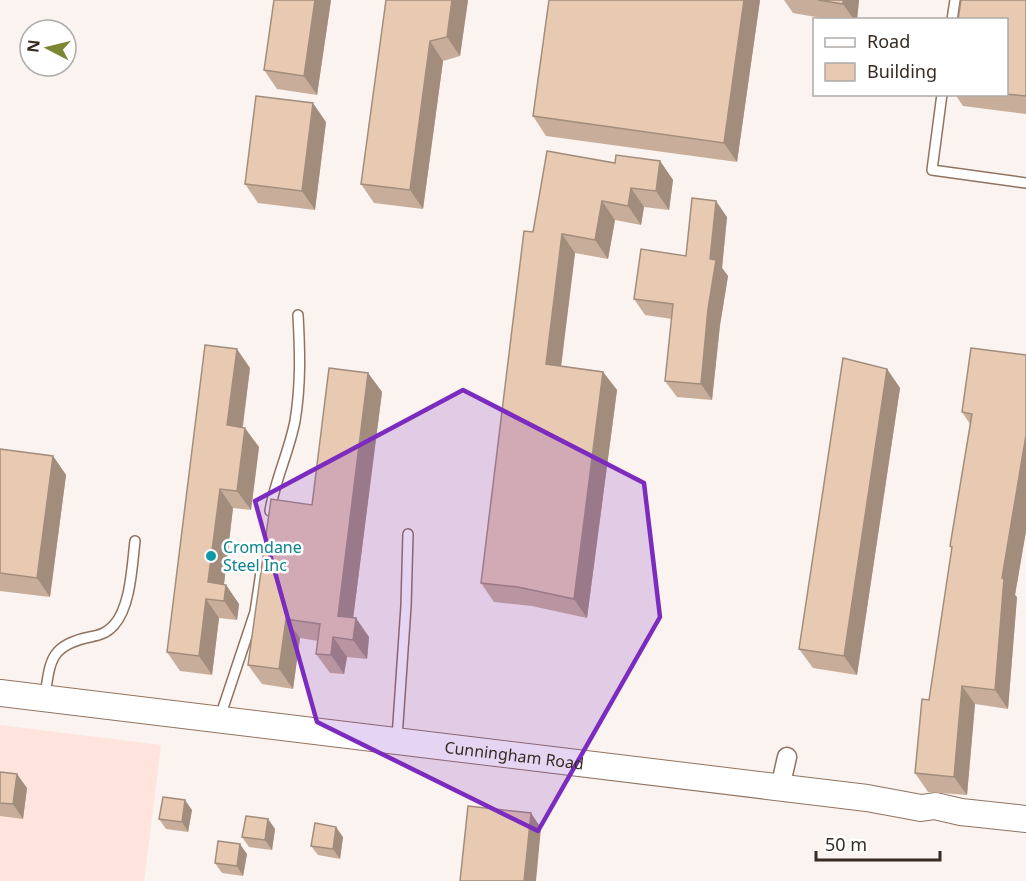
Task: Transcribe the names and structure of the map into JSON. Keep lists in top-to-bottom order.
{
  "streets": {
    "street": ["Cunningham Road"]
  },
  "places": ["Cromdane Steel Inc"],
  "legend": ["Road", "Building"],
  "scale_bar": "50 m",
  "north": "left"
}
